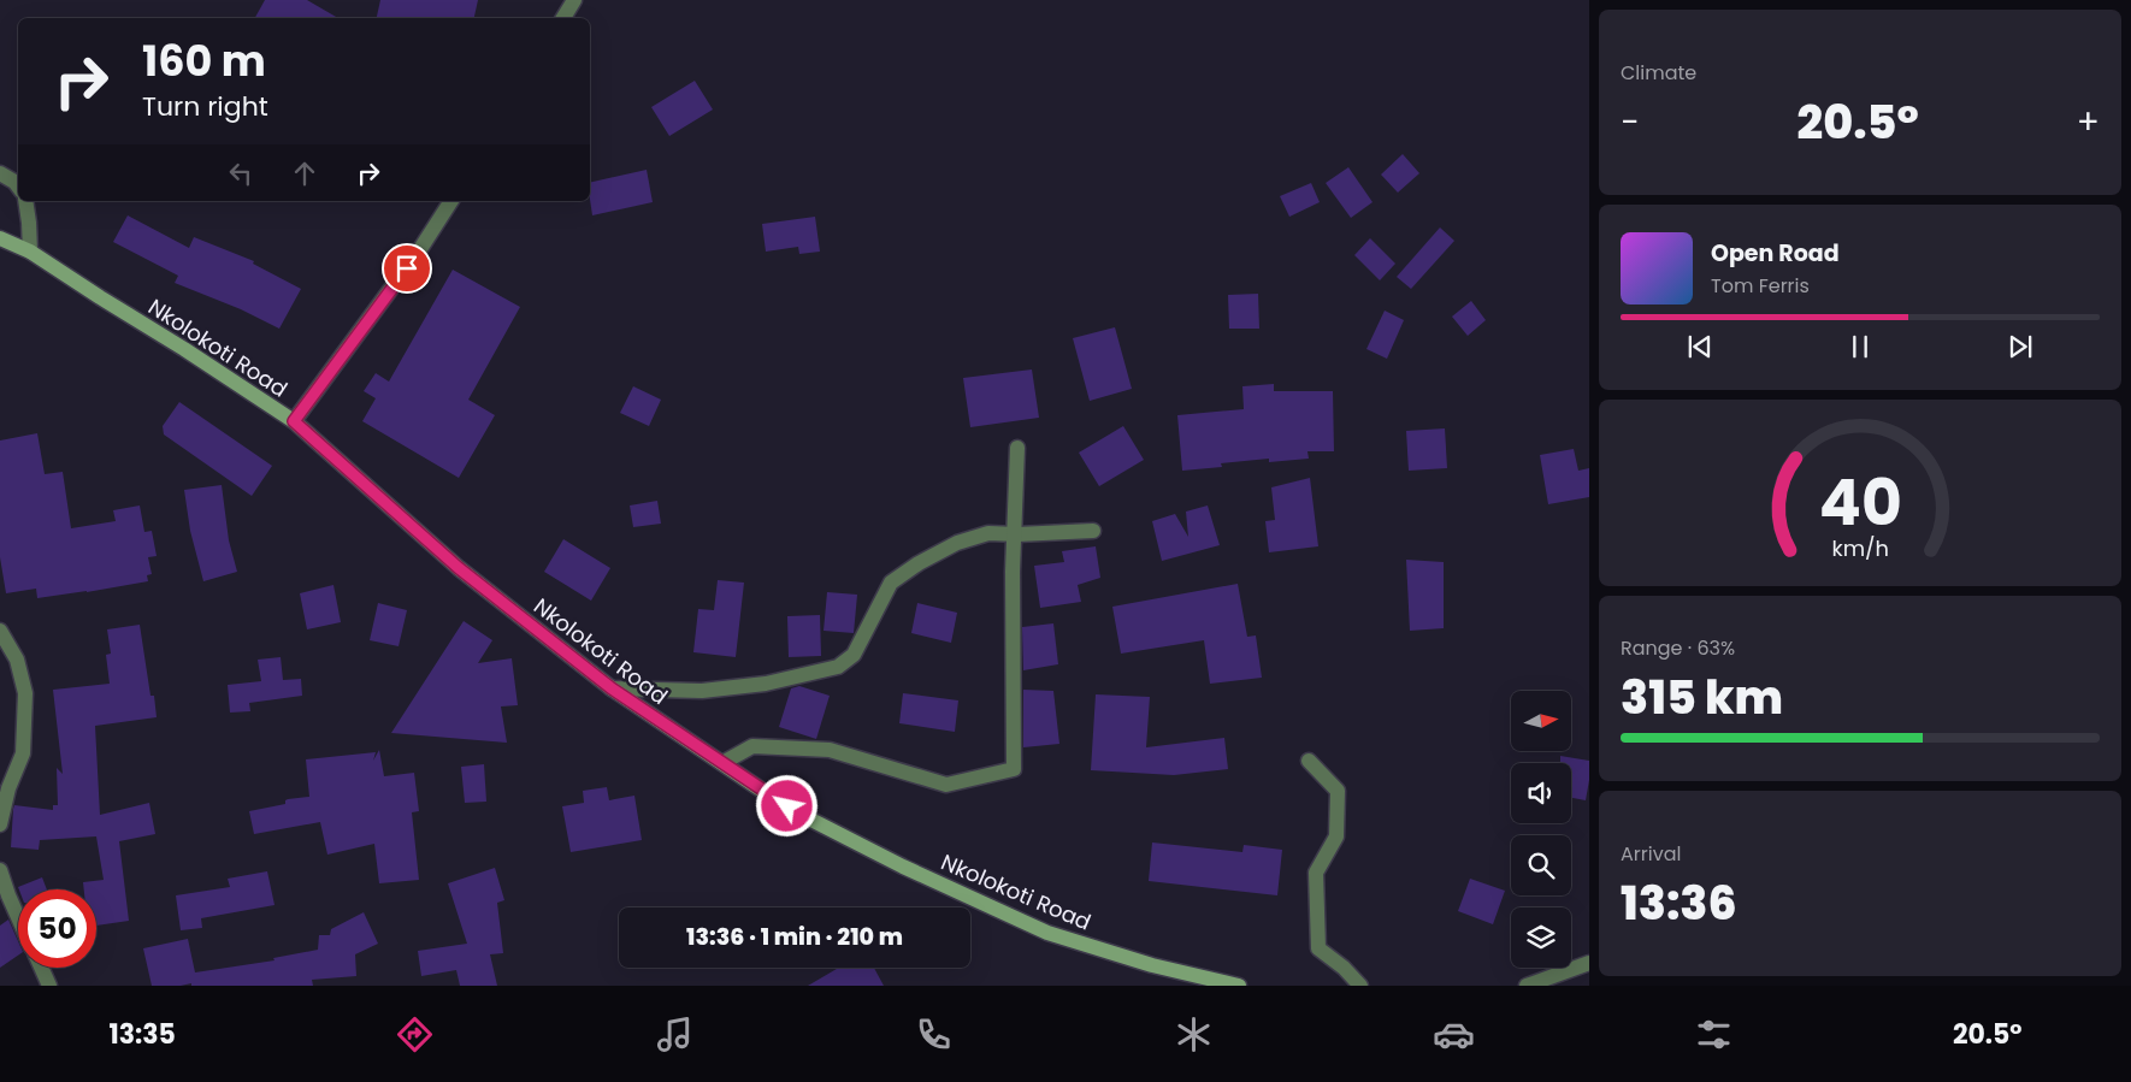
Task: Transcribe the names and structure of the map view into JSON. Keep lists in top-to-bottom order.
{
  "streets": {
    "main road": ["Nkolokoti Road"]
  },
  "north": "right",
  "page": {
    "tile": [
      "Climate",
      ["Range · 63%", "315 km"],
      ["Arrival", "13:36"]
    ],
    "turn": ["160 m", "Turn right"],
    "heat": ["−", "20.5°", "+"],
    "song": ["Open Road", "Tom Ferris"],
    "limit": "50",
    "trip": "13:36 · 1 min · 210 m",
    "tabs": ["13:35", "20.5°"],
    "gauge": ["40", "km/h"]
  }
}
